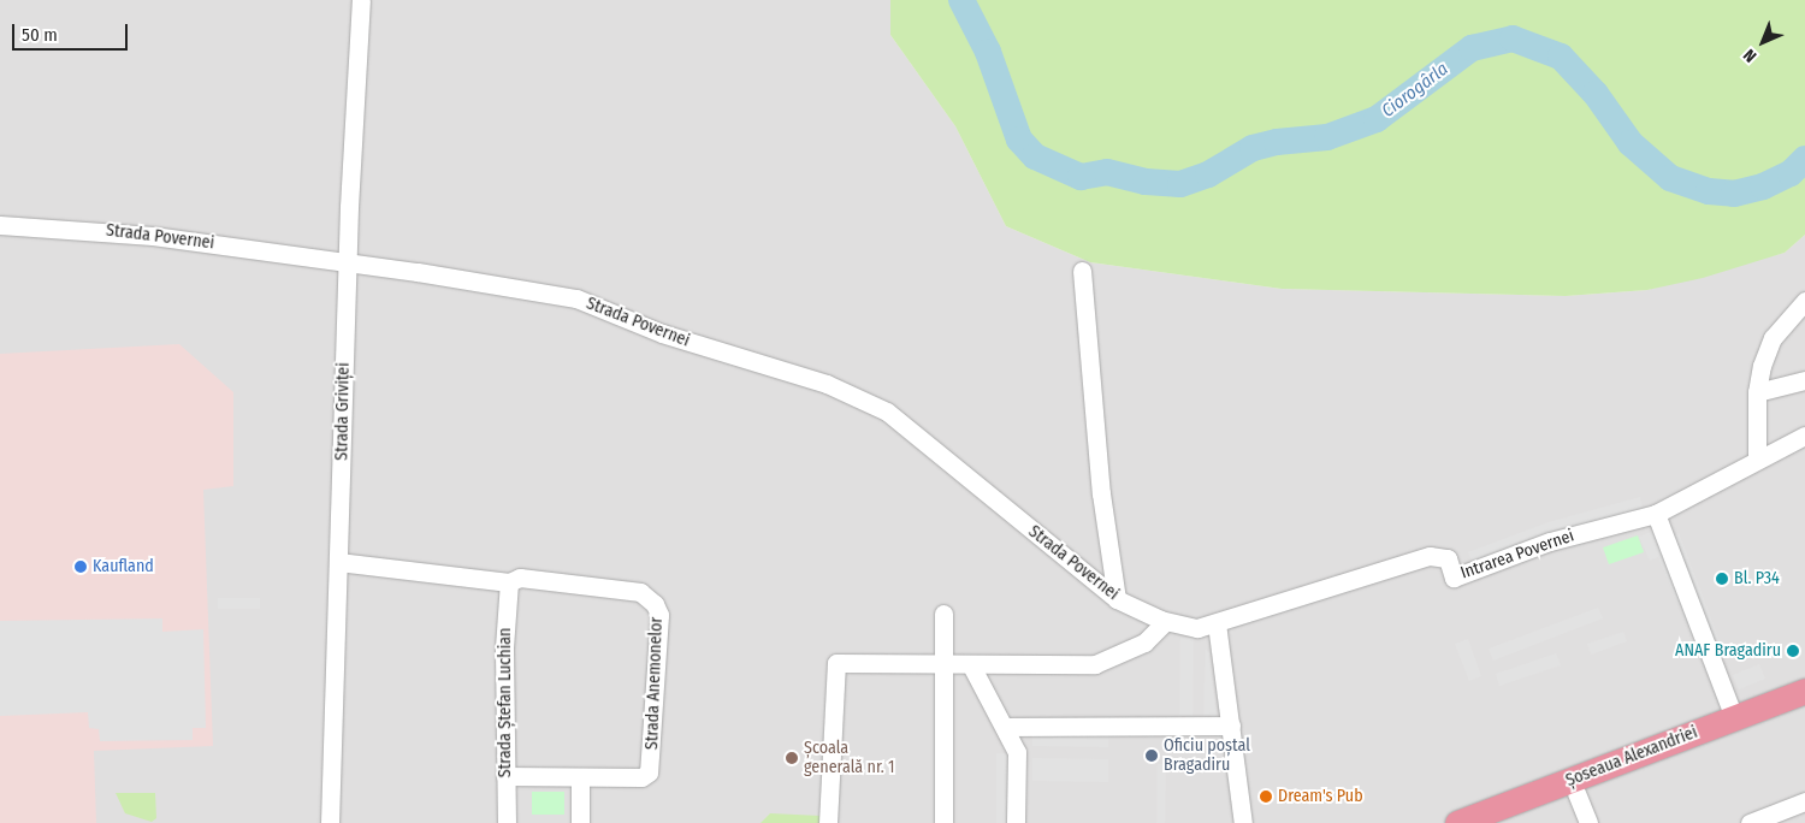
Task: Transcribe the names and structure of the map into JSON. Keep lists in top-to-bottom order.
{
  "streets": {
    "highway": ["Șoseaua Alexandriei"],
    "street": [
      "Strada Povernei",
      "Strada Griviței",
      "Intrarea Povernei",
      "Strada Anemonelor",
      "Strada Ștefan Luchian"
    ]
  },
  "crossings": [
    ["Strada Povernei", "Strada Griviței"],
    ["Strada Povernei", "Intrarea Povernei"],
    ["Strada Anemonelor", "Strada Ștefan Luchian"]
  ],
  "water": ["Ciorogârla"],
  "places": [
    "Kaufland",
    "Bl. P34",
    "ANAF Bragadiru",
    "Oficiu poștal Bragadiru",
    "Școala generală nr. 1",
    "Dream's Pub"
  ],
  "scale_bar": "50 m",
  "north": "bottom left"
}
